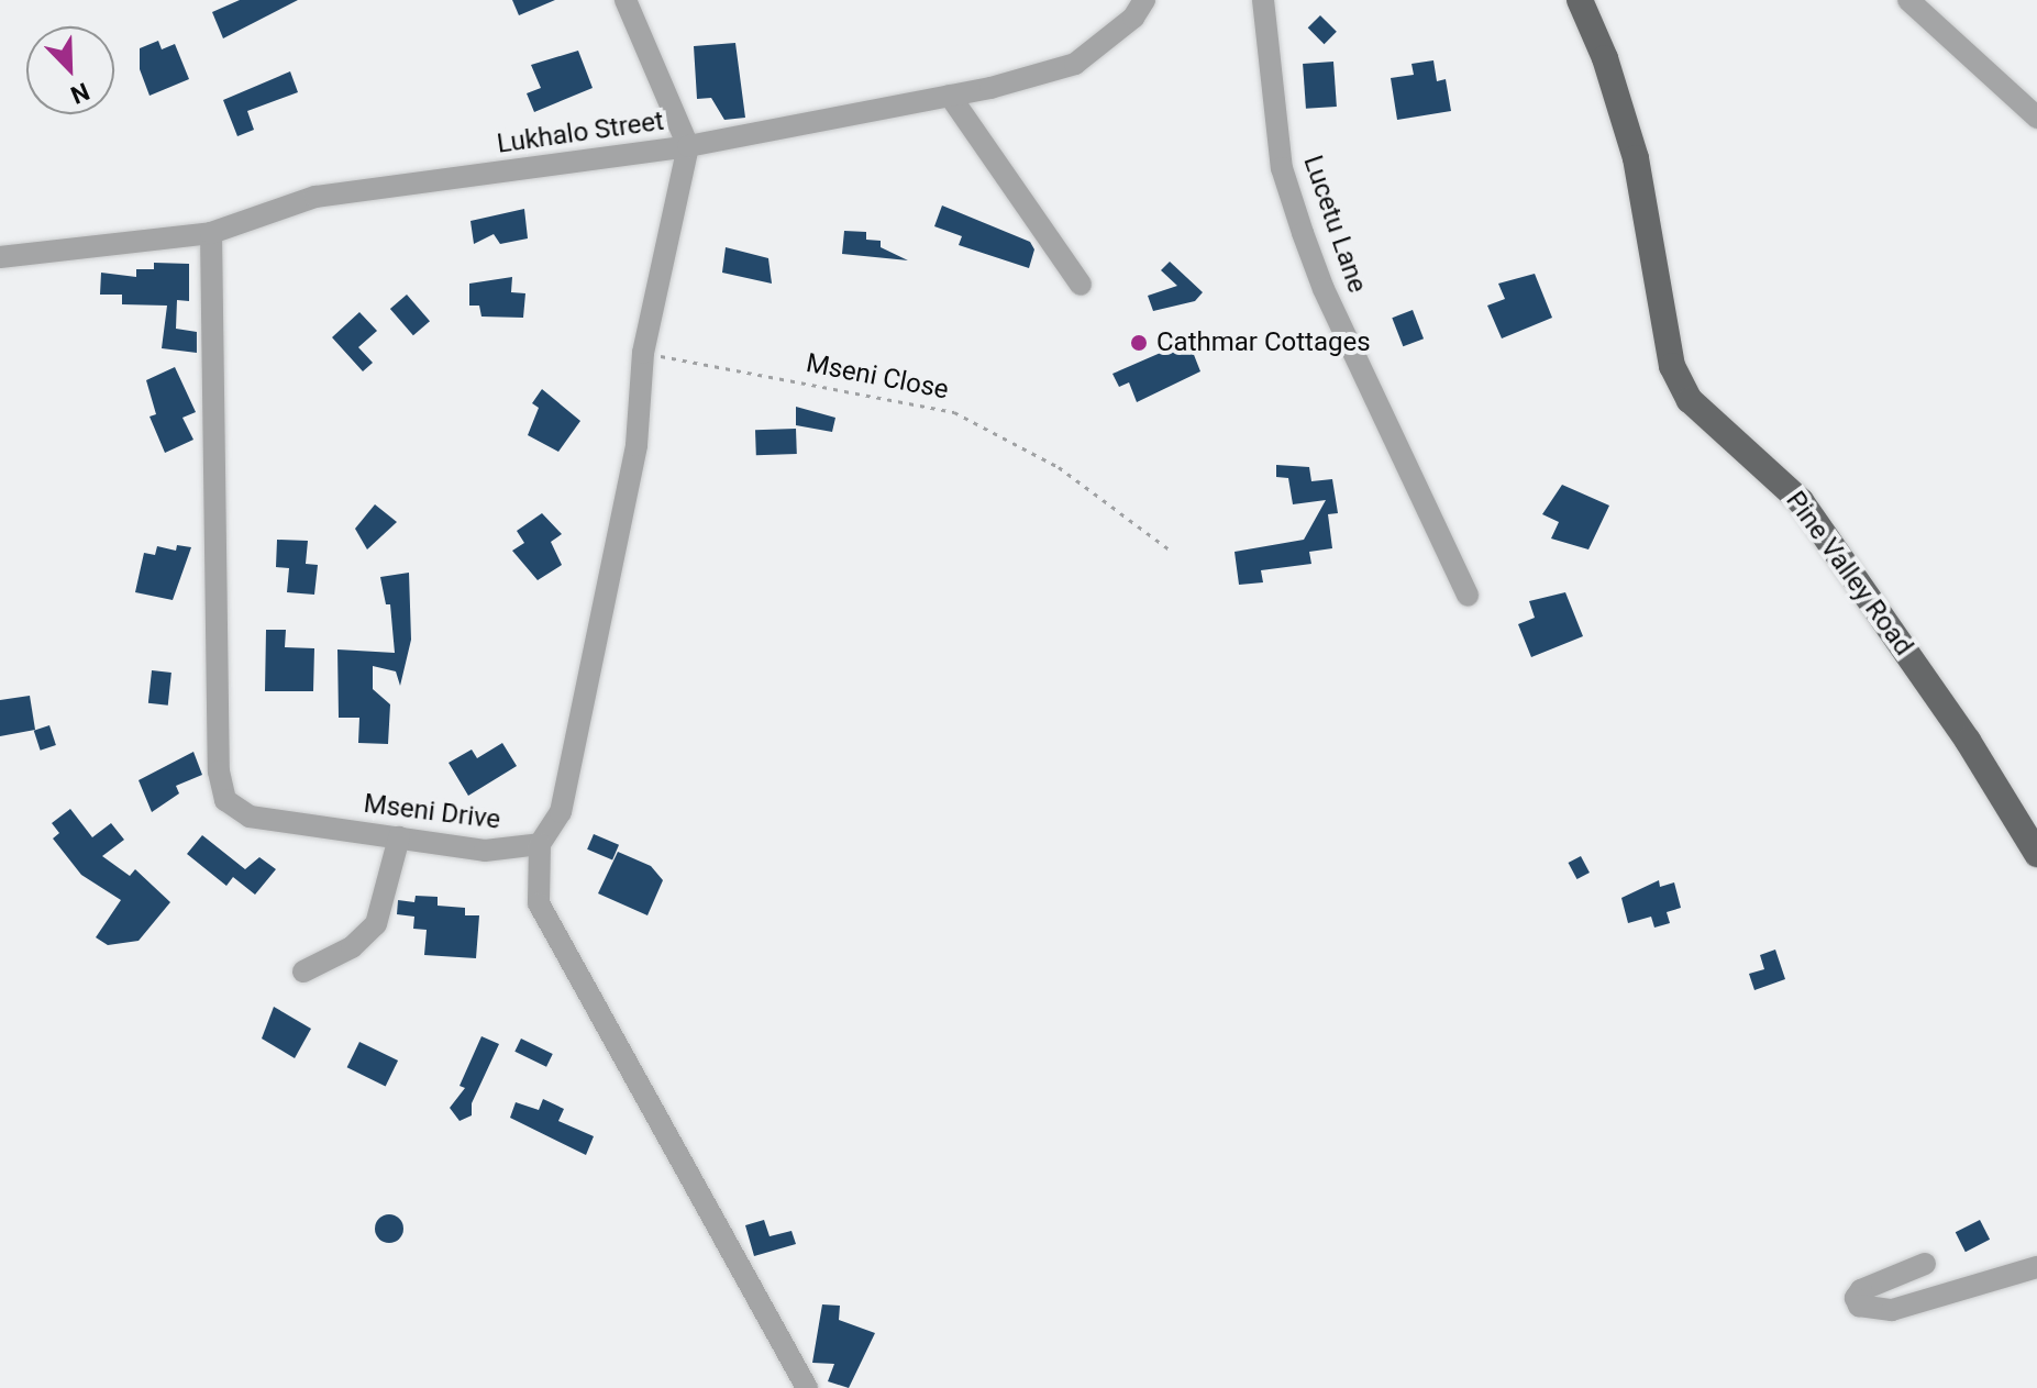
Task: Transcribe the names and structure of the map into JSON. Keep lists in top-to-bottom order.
{
  "streets": {
    "main road": ["Pine Valley Road"],
    "street": ["Lukhalo Street", "Lucetu Lane", "Mseni Drive"],
    "path": ["Mseni Close"]
  },
  "crossings": [
    ["Lukhalo Street", "Mseni Drive"]
  ],
  "places": ["Cathmar Cottages"],
  "north": "bottom right"
}
